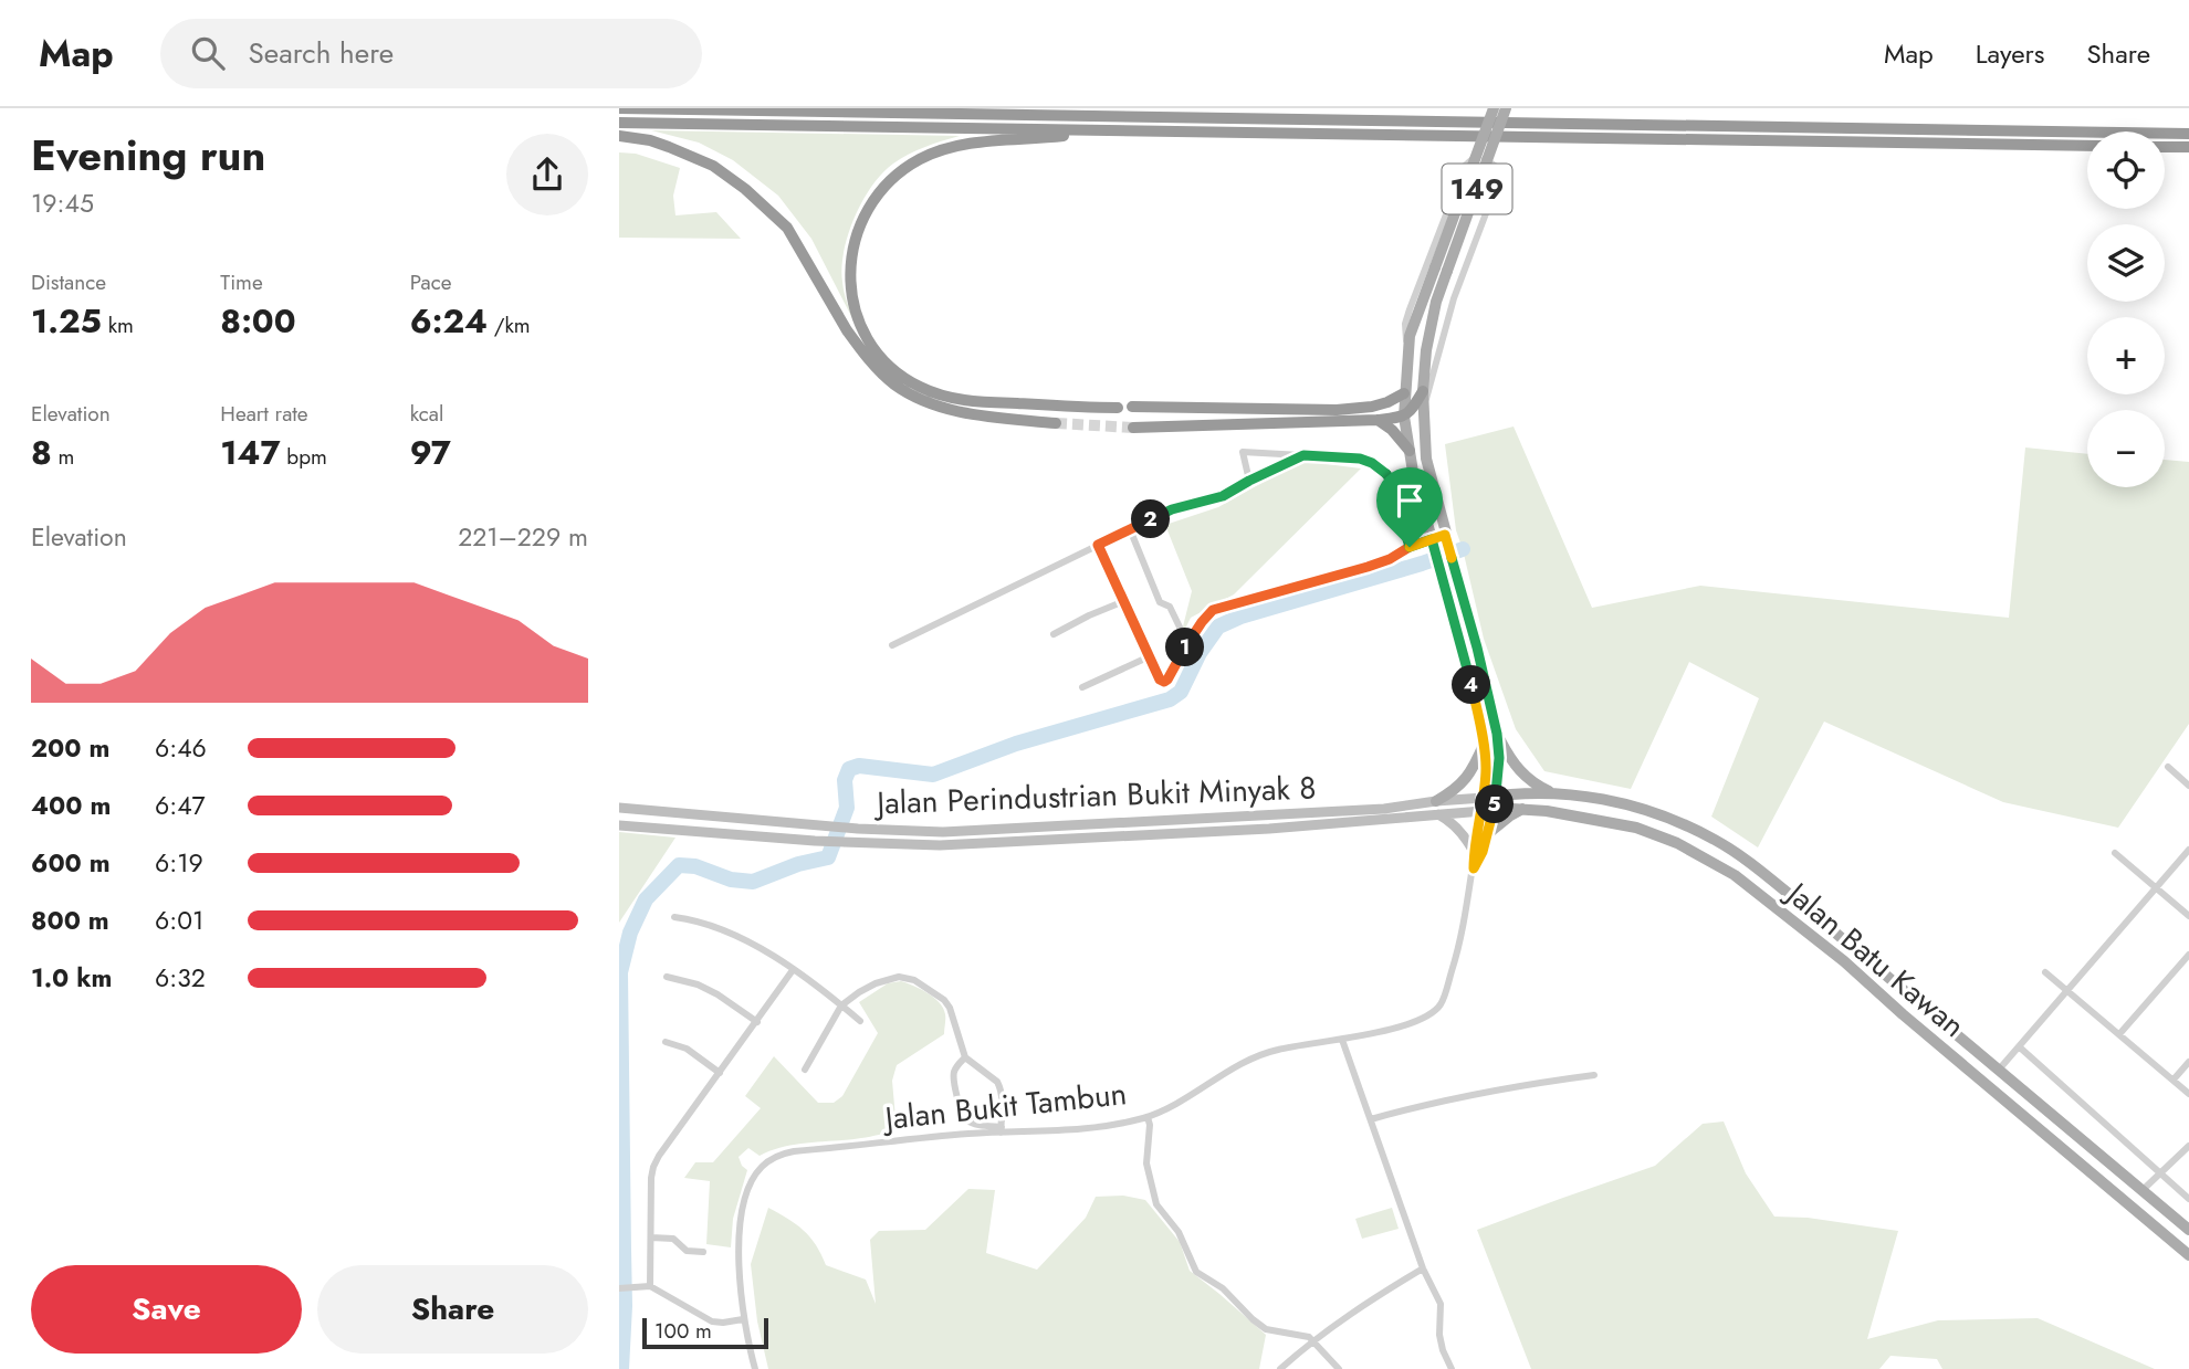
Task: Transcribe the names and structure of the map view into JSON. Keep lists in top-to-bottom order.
{
  "streets": {
    "main road": ["149", "Jalan Batu Kawan", "Jalan Bukit Tambun"],
    "street": ["Jalan Perindustrian Bukit Minyak 8"]
  },
  "crossings": [
    ["Jalan Perindustrian Bukit Minyak 8", "Jalan Batu Kawan"],
    ["Jalan Perindustrian Bukit Minyak 8", "Jalan Bukit Tambun"],
    ["Jalan Batu Kawan", "Jalan Bukit Tambun"]
  ],
  "scale_bar": "100 m",
  "page": {
    "header": "Map",
    "search": "Search here",
    "nav": ["Map", "Layers", "Share"],
    "heading": ["Evening run", "19:45"],
    "map_buttons": ["+", "−"],
    "stats": [
      ["Distance", "1.25 km"],
      ["Time", "8:00"],
      ["Pace", "6:24 /km"],
      ["Elevation", "8 m"],
      ["Heart rate", "147 bpm"],
      ["kcal", "97"]
    ],
    "pins": [
      "2",
      "1",
      "4",
      "5"
    ],
    "chart": ["Elevation", "221–229 m"],
    "list": [
      {
        "name": "200 m",
        "note": "6:46"
      },
      {
        "name": "400 m",
        "note": "6:47"
      },
      {
        "name": "600 m",
        "note": "6:19"
      },
      {
        "name": "800 m",
        "note": "6:01"
      },
      {
        "name": "1.0 km",
        "note": "6:32"
      }
    ],
    "buttons": ["Save", "Share"],
    "scale": "100 m"
  }
}
